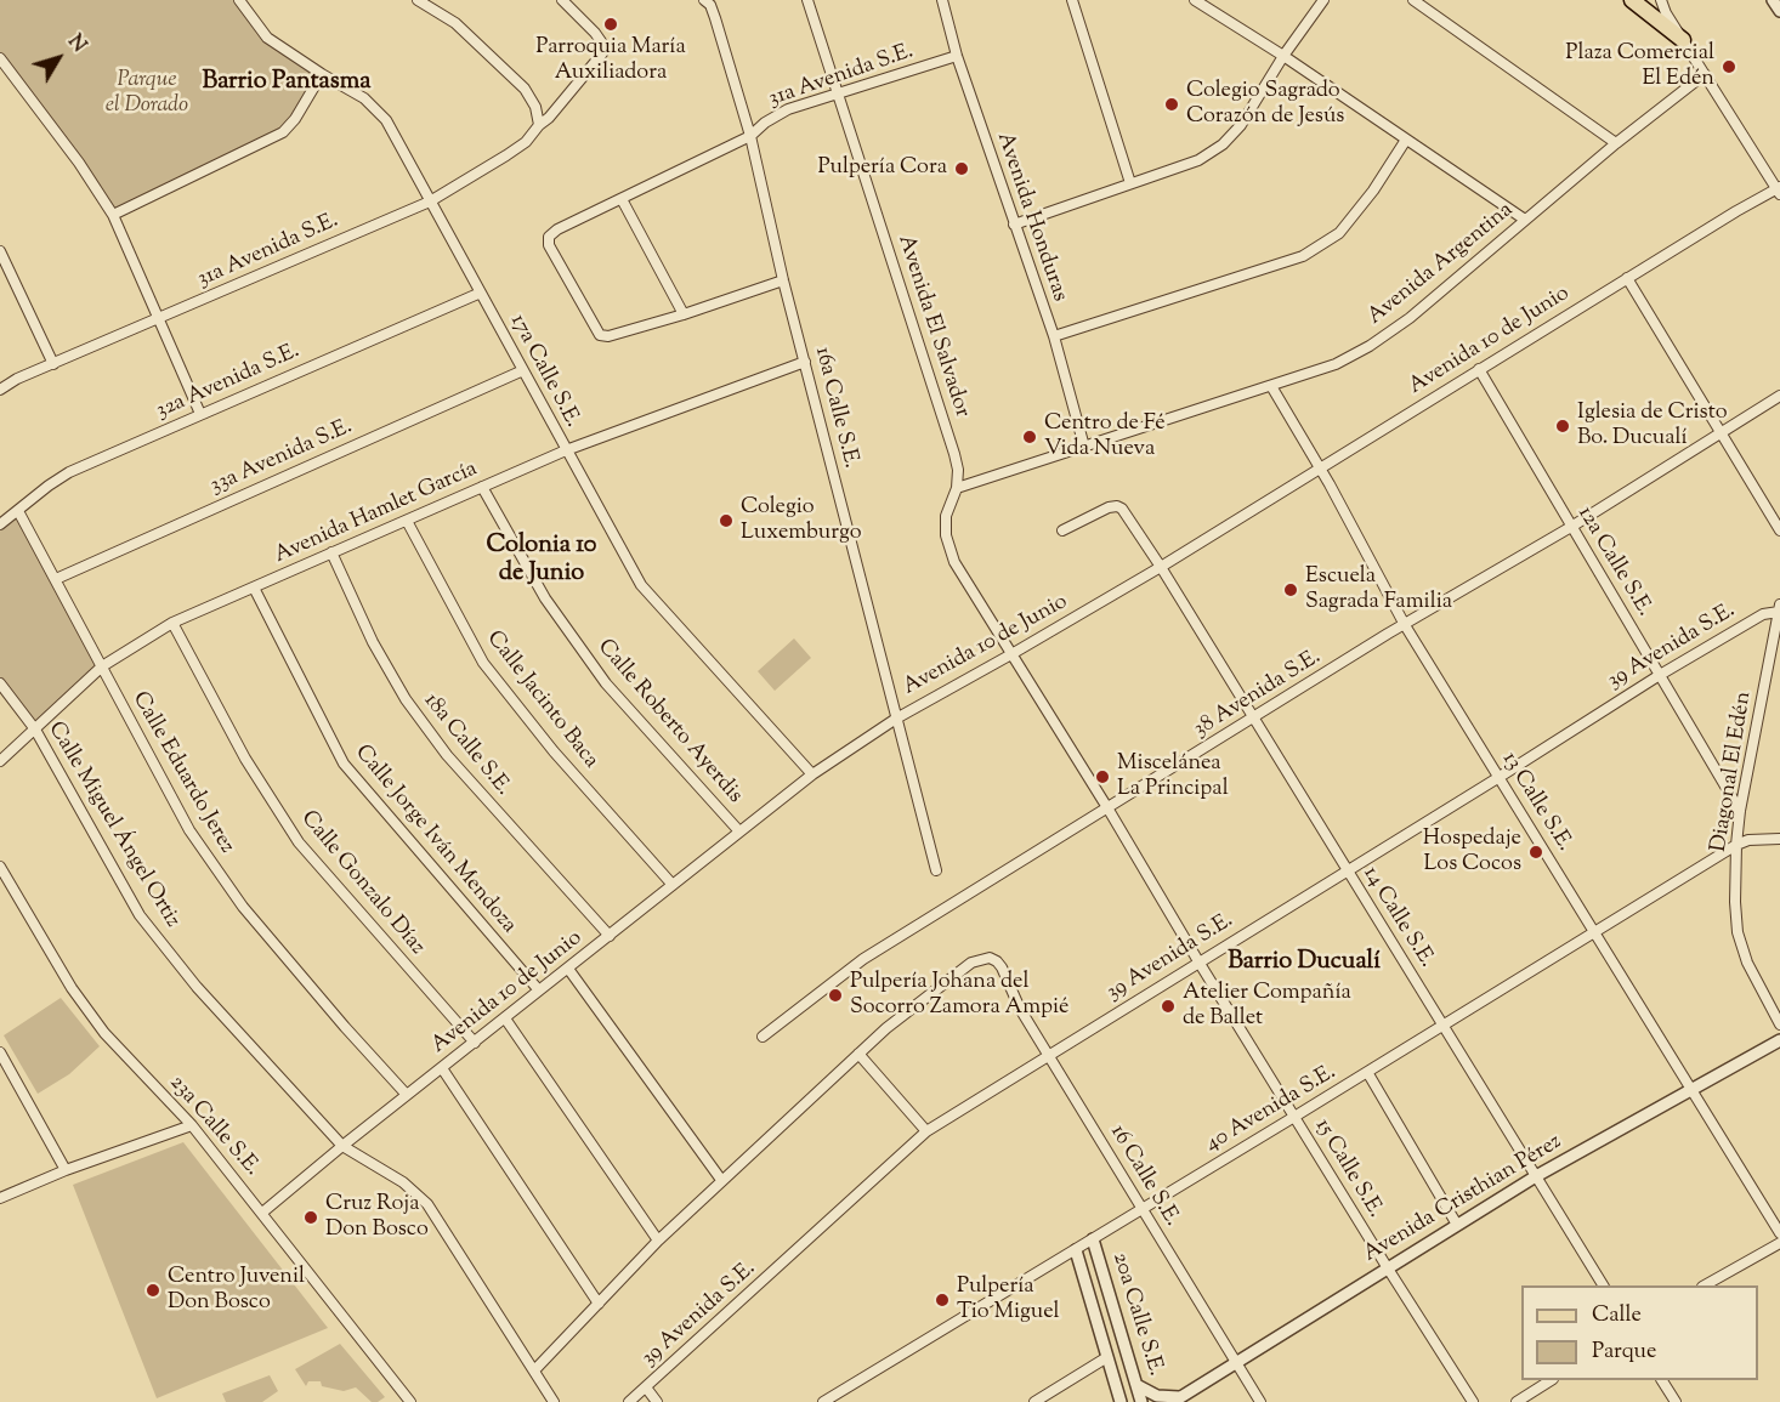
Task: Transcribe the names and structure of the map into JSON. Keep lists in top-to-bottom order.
{
  "streets": {
    "street": [
      "31a Avenida S.E.",
      "Avenida Honduras",
      "Avenida Argentina",
      "Avenida El Salvador",
      "Avenida 10 de Junio",
      "17a Calle S.E.",
      "32a Avenida S.E.",
      "16a Calle S.E.",
      "33a Avenida S.E.",
      "Avenida Hamlet García",
      "12a Calle S.E.",
      "39 Avenida S.E.",
      "38 Avenida S.E.",
      "Calle Jacinto Baca",
      "Calle Roberto Ayerdis",
      "18a Calle S.E.",
      "Diagonal El Edén",
      "Calle Eduardo Jerez",
      "13 Calle S.E.",
      "Calle Miguel Ángel Ortiz",
      "Calle Jorge Iván Mendoza",
      "Calle Gonzalo Díaz",
      "14 Calle S.E.",
      "40 Avenida S.E.",
      "23a Calle S.E.",
      "15 Calle S.E.",
      "16 Calle S.E.",
      "Avenida Cristhian Pérez",
      "20a Calle S.E."
    ]
  },
  "crossings": [
    ["31a Avenida S.E.", "Avenida Honduras"],
    ["31a Avenida S.E.", "Avenida El Salvador"],
    ["31a Avenida S.E.", "17a Calle S.E."],
    ["31a Avenida S.E.", "16a Calle S.E."],
    ["Avenida Honduras", "Avenida Argentina"],
    ["Avenida Argentina", "Avenida El Salvador"],
    ["Avenida Argentina", "13 Calle S.E."],
    ["Avenida El Salvador", "Avenida 10 de Junio"],
    ["Avenida El Salvador", "15 Calle S.E."],
    ["Avenida 10 de Junio", "17a Calle S.E."],
    ["Avenida 10 de Junio", "16a Calle S.E."],
    ["Avenida 10 de Junio", "12a Calle S.E."],
    ["Avenida 10 de Junio", "Calle Jacinto Baca"],
    ["Avenida 10 de Junio", "Calle Roberto Ayerdis"],
    ["Avenida 10 de Junio", "18a Calle S.E."],
    ["Avenida 10 de Junio", "Calle Eduardo Jerez"],
    ["Avenida 10 de Junio", "13 Calle S.E."],
    ["Avenida 10 de Junio", "Calle Miguel Ángel Ortiz"],
    ["Avenida 10 de Junio", "Calle Jorge Iván Mendoza"],
    ["Avenida 10 de Junio", "Calle Gonzalo Díaz"],
    ["Avenida 10 de Junio", "14 Calle S.E."],
    ["Avenida 10 de Junio", "23a Calle S.E."],
    ["Avenida 10 de Junio", "15 Calle S.E."],
    ["17a Calle S.E.", "32a Avenida S.E."],
    ["17a Calle S.E.", "33a Avenida S.E."],
    ["17a Calle S.E.", "Avenida Hamlet García"],
    ["32a Avenida S.E.", "Calle Eduardo Jerez"],
    ["16a Calle S.E.", "Avenida Hamlet García"],
    ["33a Avenida S.E.", "Calle Eduardo Jerez"],
    ["Avenida Hamlet García", "Calle Jacinto Baca"],
    ["Avenida Hamlet García", "Calle Roberto Ayerdis"],
    ["Avenida Hamlet García", "18a Calle S.E."],
    ["Avenida Hamlet García", "Calle Eduardo Jerez"],
    ["Avenida Hamlet García", "Calle Miguel Ángel Ortiz"],
    ["Avenida Hamlet García", "Calle Jorge Iván Mendoza"],
    ["Avenida Hamlet García", "Calle Gonzalo Díaz"],
    ["12a Calle S.E.", "39 Avenida S.E."],
    ["12a Calle S.E.", "38 Avenida S.E."],
    ["12a Calle S.E.", "Diagonal El Edén"],
    ["39 Avenida S.E.", "Diagonal El Edén"],
    ["39 Avenida S.E.", "13 Calle S.E."],
    ["39 Avenida S.E.", "14 Calle S.E."],
    ["39 Avenida S.E.", "15 Calle S.E."],
    ["39 Avenida S.E.", "16 Calle S.E."],
    ["38 Avenida S.E.", "13 Calle S.E."],
    ["38 Avenida S.E.", "14 Calle S.E."],
    ["38 Avenida S.E.", "15 Calle S.E."],
    ["Diagonal El Edén", "40 Avenida S.E."],
    ["13 Calle S.E.", "40 Avenida S.E."],
    ["13 Calle S.E.", "Avenida Cristhian Pérez"],
    ["14 Calle S.E.", "40 Avenida S.E."],
    ["14 Calle S.E.", "Avenida Cristhian Pérez"],
    ["40 Avenida S.E.", "15 Calle S.E."],
    ["40 Avenida S.E.", "16 Calle S.E."],
    ["40 Avenida S.E.", "20a Calle S.E."],
    ["15 Calle S.E.", "Avenida Cristhian Pérez"],
    ["16 Calle S.E.", "Avenida Cristhian Pérez"]
  ],
  "districts": ["Barrio Pantasma", "Colonia 10 de Junio", "Barrio Ducualí"],
  "parks": ["Parque el Dorado"],
  "places": [
    "Parroquia María Auxiliadora",
    "Plaza Comercial El Edén",
    "Colegio Sagrado Corazón de Jesús",
    "Pulpería Cora",
    "Iglesia de Cristo Bo. Ducualí",
    "Centro de Fé Vida Nueva",
    "Colegio Luxemburgo",
    "Escuela Sagrada Familia",
    "Miscelánea La Principal",
    "Hospedaje Los Cocos",
    "Pulpería Johana del Socorro Zamora Ampié",
    "Atelier Compañía de Ballet",
    "Cruz Roja Don Bosco",
    "Centro Juvenil Don Bosco",
    "Pulpería Tio Miguel"
  ],
  "legend": ["Calle", "Parque"],
  "north": "top right"
}
